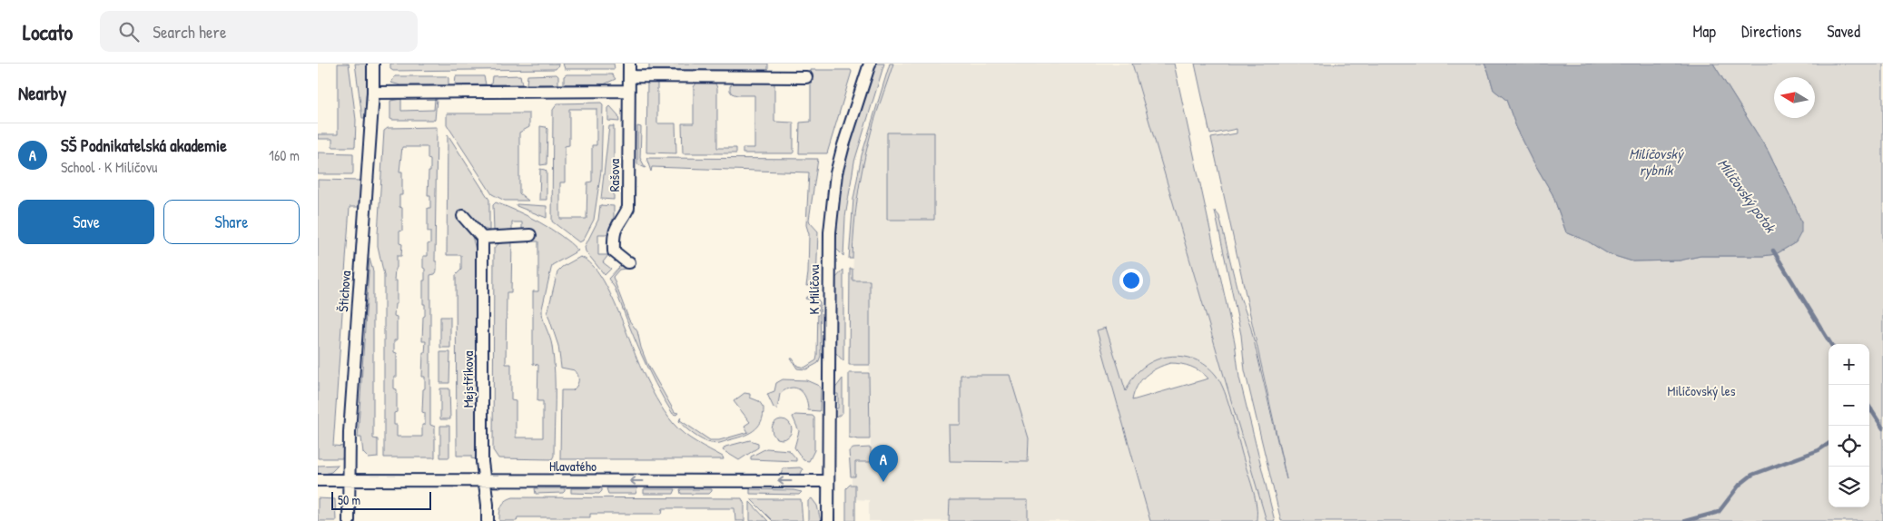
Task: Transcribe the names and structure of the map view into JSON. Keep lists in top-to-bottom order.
{
  "streets": {
    "street": [
      "Rašova",
      "K Milíčovu",
      "Štichova",
      "Mejstříkova",
      "Hlavatého"
    ]
  },
  "crossings": [
    ["K Milíčovu", "Hlavatého"],
    ["Štichova", "Hlavatého"],
    ["Mejstříkova", "Hlavatého"]
  ],
  "one_way": ["Hlavatého"],
  "water": ["Milíčovský rybník", "Milíčovský potok"],
  "parks": ["Milíčovský les"],
  "scale_bar": "50 m",
  "north": "left",
  "page": {
    "header": "Locato",
    "search": "Search here",
    "nav": ["Map", "Directions", "Saved"],
    "heading": "Nearby",
    "list": [
      {
        "mark": "A",
        "name": "SŠ Podnikatelská akademie",
        "note": "School · K Milíčovu",
        "value": "160 m"
      }
    ],
    "buttons": ["Save", "Share"],
    "map_buttons": ["+", "−"],
    "pins": "A",
    "scale": "50 m"
  }
}
